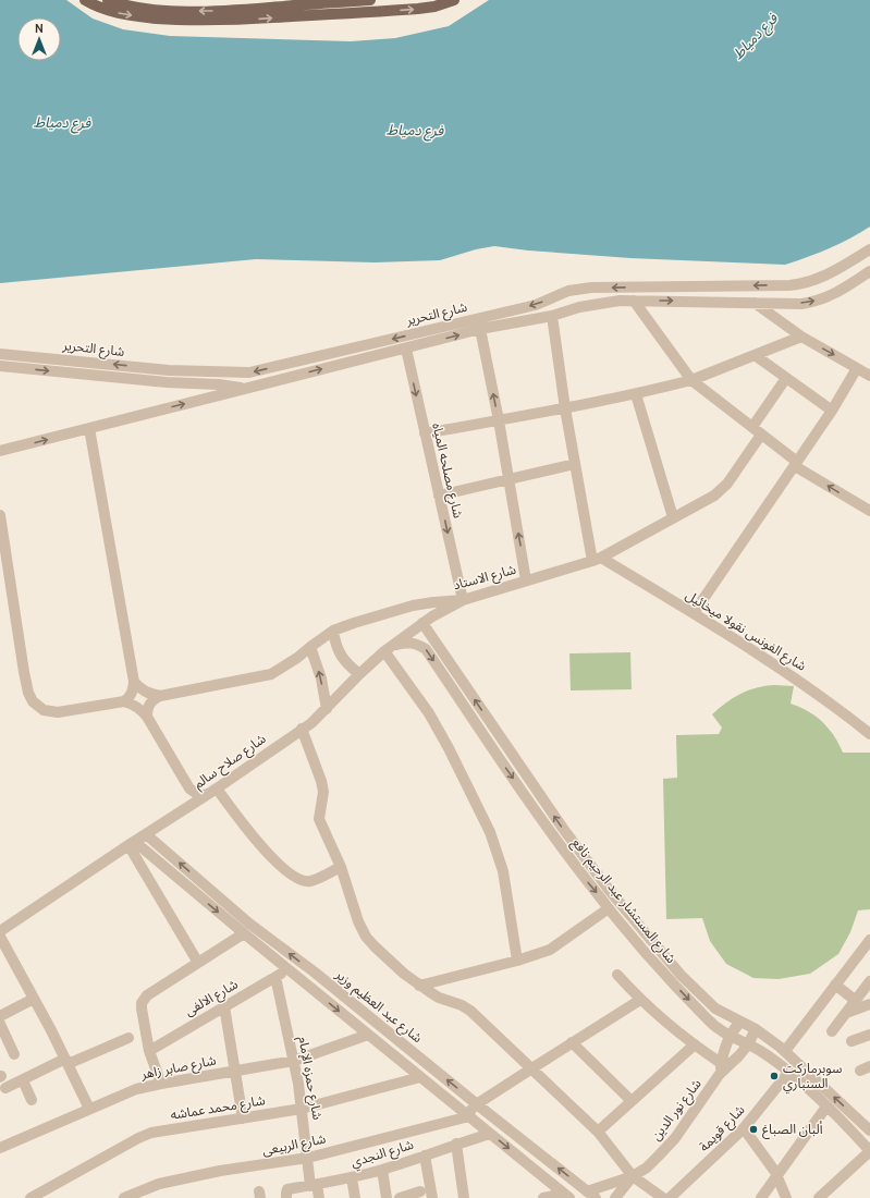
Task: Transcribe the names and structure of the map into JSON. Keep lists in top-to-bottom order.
{
  "streets": {
    "street": [
      "شارع التحرير",
      "شارع مصلحه المياه",
      "شارع الاستاد",
      "شارع الفونس نقولا ميخائيل",
      "شارع صلاح سالم",
      "شارع المستشار عبد الرحيم نافع",
      "شارع الالفى",
      "شارع عبد العظيم وزير",
      "شارع صابر زاهر",
      "شارع حمزه الإمام",
      "شارع محمد عماشه",
      "شارع نور الدين",
      "شارع قويمة",
      "شارع الربيعى",
      "شارع النجدي"
    ]
  },
  "crossings": [
    ["شارع التحرير", "شارع مصلحه المياه"],
    ["شارع مصلحه المياه", "شارع الاستاد"],
    ["شارع مصلحه المياه", "شارع صلاح سالم"],
    ["شارع الاستاد", "شارع الفونس نقولا ميخائيل"],
    ["شارع الاستاد", "شارع صلاح سالم"],
    ["شارع صلاح سالم", "شارع المستشار عبد الرحيم نافع"],
    ["شارع صلاح سالم", "شارع عبد العظيم وزير"],
    ["شارع المستشار عبد الرحيم نافع", "شارع نور الدين"],
    ["شارع المستشار عبد الرحيم نافع", "شارع قويمة"],
    ["شارع الالفى", "شارع حمزه الإمام"],
    ["شارع عبد العظيم وزير", "شارع نور الدين"],
    ["شارع صابر زاهر", "شارع حمزه الإمام"],
    ["شارع حمزه الإمام", "شارع محمد عماشه"],
    ["شارع حمزه الإمام", "شارع الربيعى"],
    ["شارع حمزه الإمام", "شارع النجدي"]
  ],
  "water": ["فرع دمياط"],
  "places": ["سوبرماركت السنباري", "ألبان الصباغ"],
  "north": "top"
}
